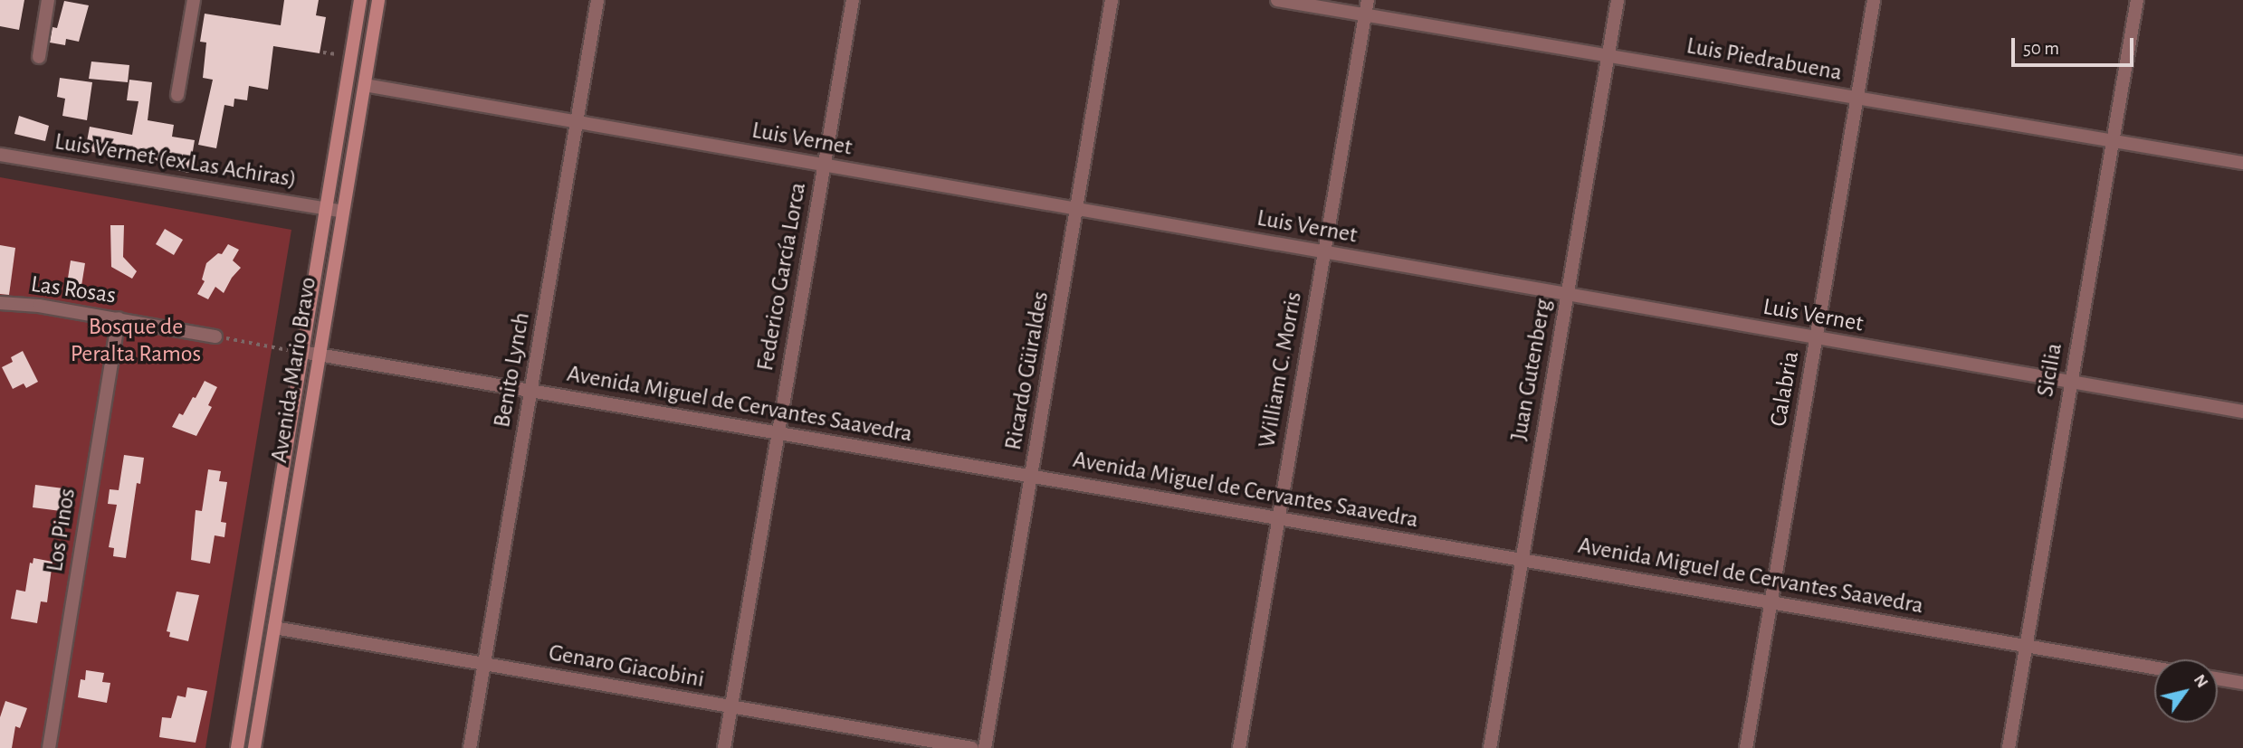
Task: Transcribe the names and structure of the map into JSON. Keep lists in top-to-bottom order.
{
  "streets": {
    "main road": ["Avenida Mario Bravo"],
    "street": [
      "Luis Piedrabuena",
      "Luis Vernet",
      "Luis Vernet (ex Las Achiras)",
      "Federico García Lorca",
      "Las Rosas",
      "Benito Lynch",
      "William C. Morris",
      "Juan Gutenberg",
      "Sicilia",
      "Ricardo Güiraldes",
      "Calabria",
      "Avenida Miguel de Cervantes Saavedra",
      "Los Pinos",
      "Genaro Giacobini"
    ]
  },
  "crossings": [
    ["Luis Piedrabuena", "William C. Morris"],
    ["Luis Piedrabuena", "Juan Gutenberg"],
    ["Luis Piedrabuena", "Sicilia"],
    ["Luis Piedrabuena", "Calabria"],
    ["Luis Vernet", "Federico García Lorca"],
    ["Luis Vernet", "Avenida Mario Bravo"],
    ["Luis Vernet", "Benito Lynch"],
    ["Luis Vernet", "William C. Morris"],
    ["Luis Vernet", "Juan Gutenberg"],
    ["Luis Vernet", "Sicilia"],
    ["Luis Vernet", "Ricardo Güiraldes"],
    ["Luis Vernet", "Calabria"],
    ["Luis Vernet (ex Las Achiras)", "Avenida Mario Bravo"],
    ["Federico García Lorca", "Avenida Miguel de Cervantes Saavedra"],
    ["Federico García Lorca", "Genaro Giacobini"],
    ["Las Rosas", "Los Pinos"],
    ["Avenida Mario Bravo", "Avenida Miguel de Cervantes Saavedra"],
    ["Avenida Mario Bravo", "Genaro Giacobini"],
    ["Benito Lynch", "Avenida Miguel de Cervantes Saavedra"],
    ["Benito Lynch", "Genaro Giacobini"],
    ["William C. Morris", "Avenida Miguel de Cervantes Saavedra"],
    ["Juan Gutenberg", "Avenida Miguel de Cervantes Saavedra"],
    ["Sicilia", "Avenida Miguel de Cervantes Saavedra"],
    ["Ricardo Güiraldes", "Avenida Miguel de Cervantes Saavedra"],
    ["Calabria", "Avenida Miguel de Cervantes Saavedra"]
  ],
  "parks": ["Bosque de Peralta Ramos"],
  "scale_bar": "50 m",
  "north": "top right"
}
